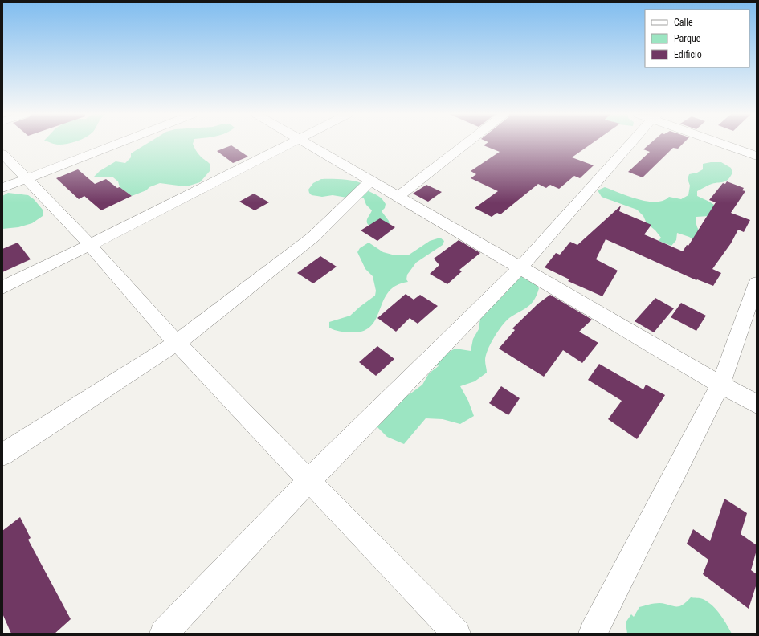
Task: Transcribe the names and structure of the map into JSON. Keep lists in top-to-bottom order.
{
  "legend": ["Calle", "Parque", "Edificio"]
}
